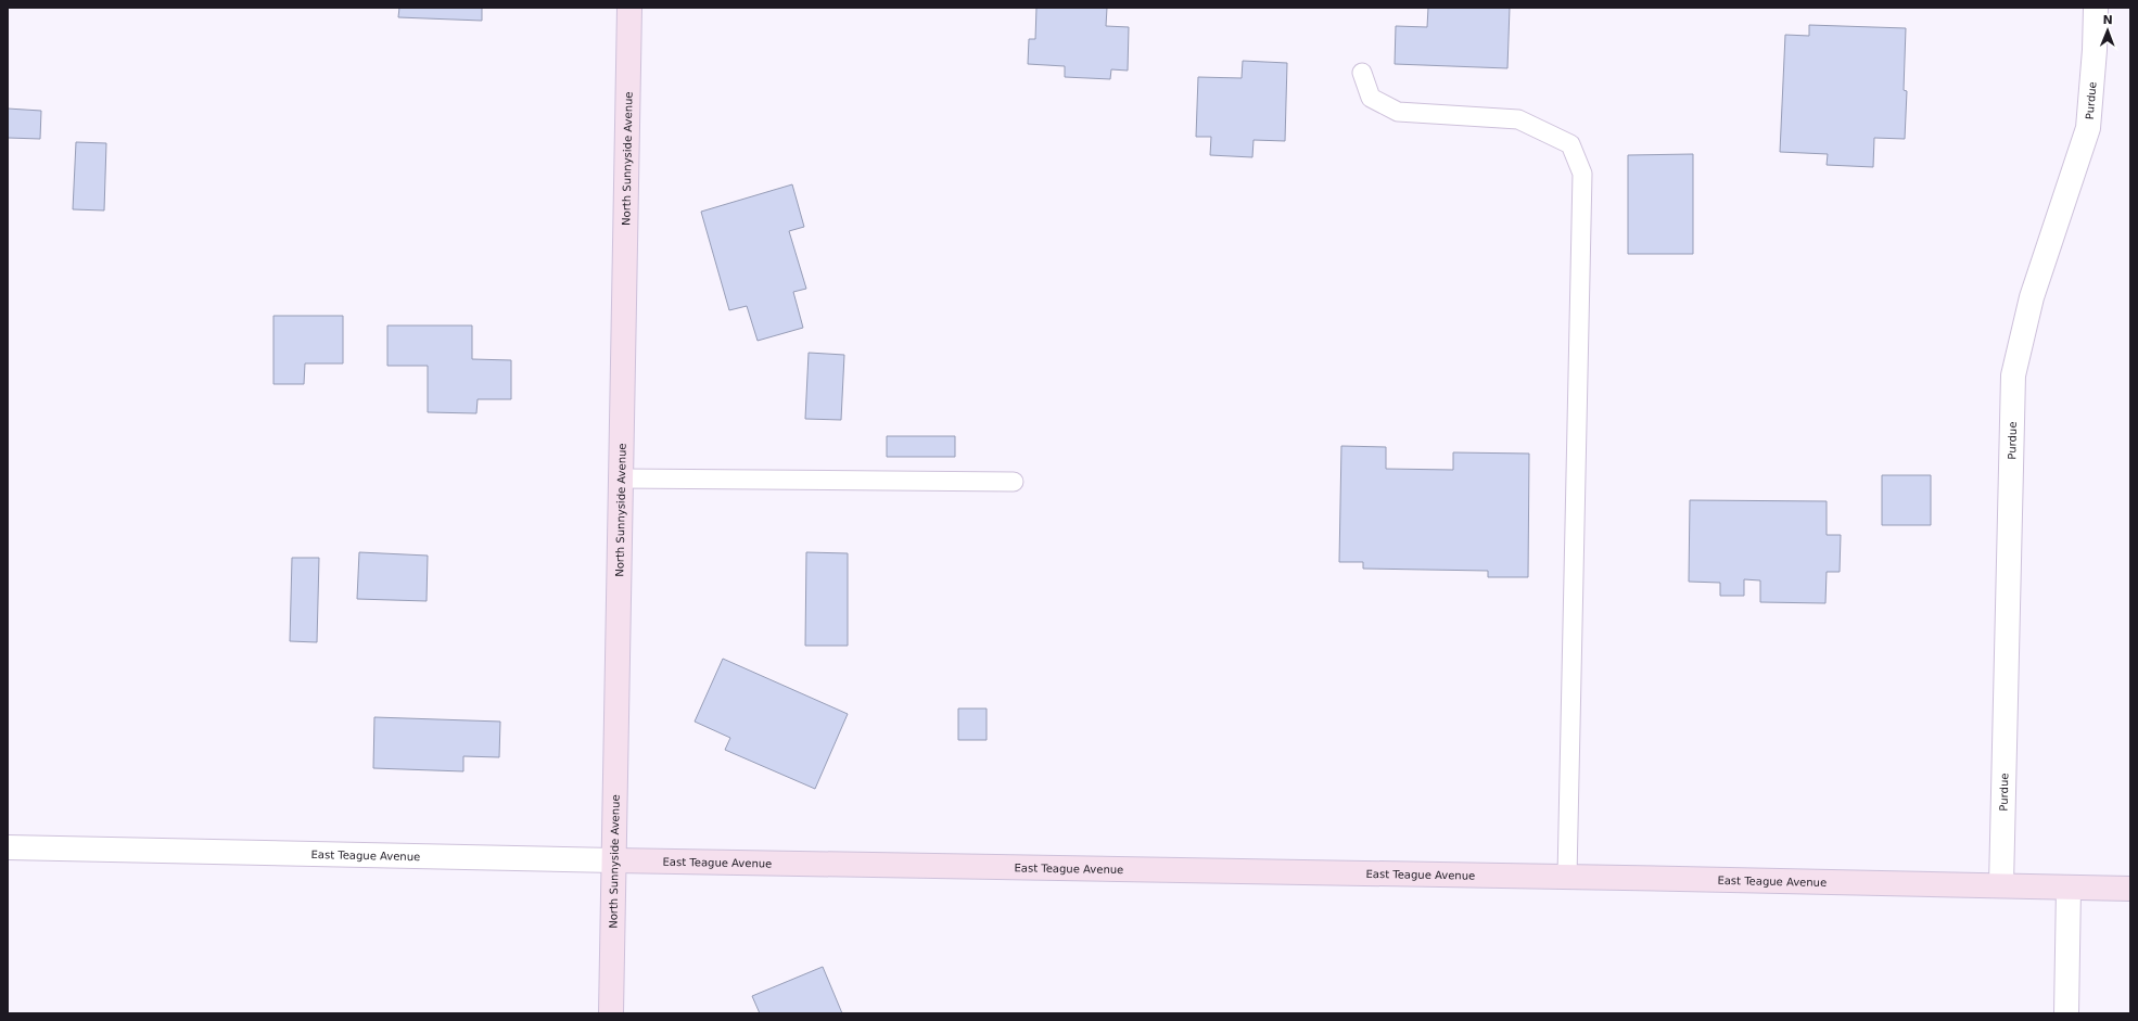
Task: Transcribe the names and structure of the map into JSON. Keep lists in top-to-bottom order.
{
  "streets": {
    "street": ["Purdue", "North Sunnyside Avenue", "East Teague Avenue"]
  },
  "crossings": [
    ["Purdue", "East Teague Avenue"],
    ["North Sunnyside Avenue", "East Teague Avenue"]
  ],
  "north": "top"
}
